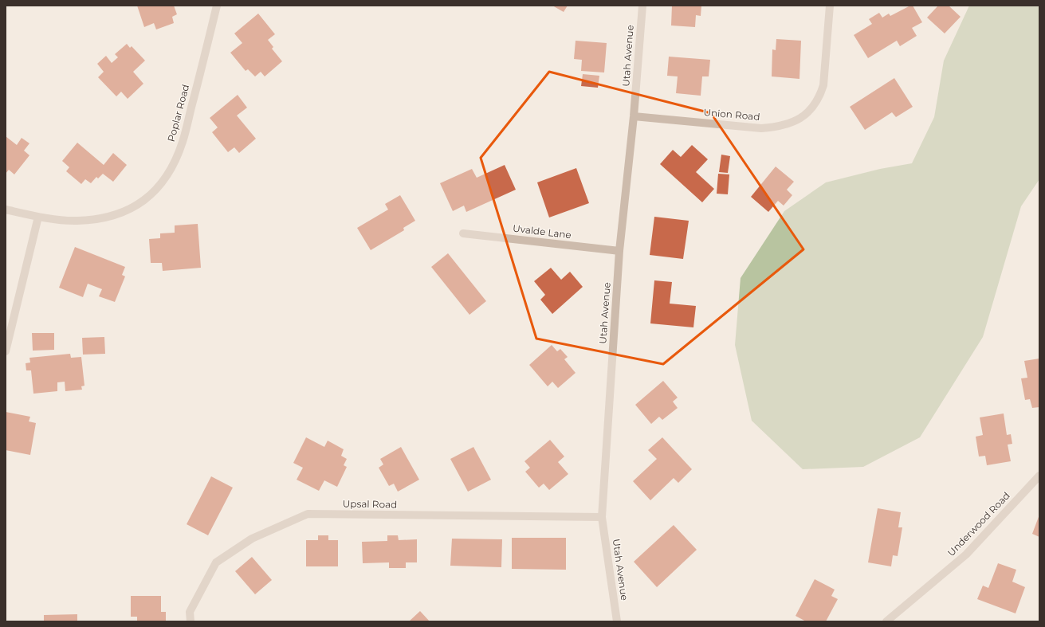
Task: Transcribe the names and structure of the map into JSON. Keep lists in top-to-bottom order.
{
  "streets": {
    "street": [
      "Utah Avenue",
      "Poplar Road",
      "Union Road",
      "Uvalde Lane",
      "Upsal Road",
      "Underwood Road"
    ]
  },
  "crossings": [
    ["Utah Avenue", "Union Road"],
    ["Utah Avenue", "Uvalde Lane"],
    ["Utah Avenue", "Upsal Road"]
  ]
}
